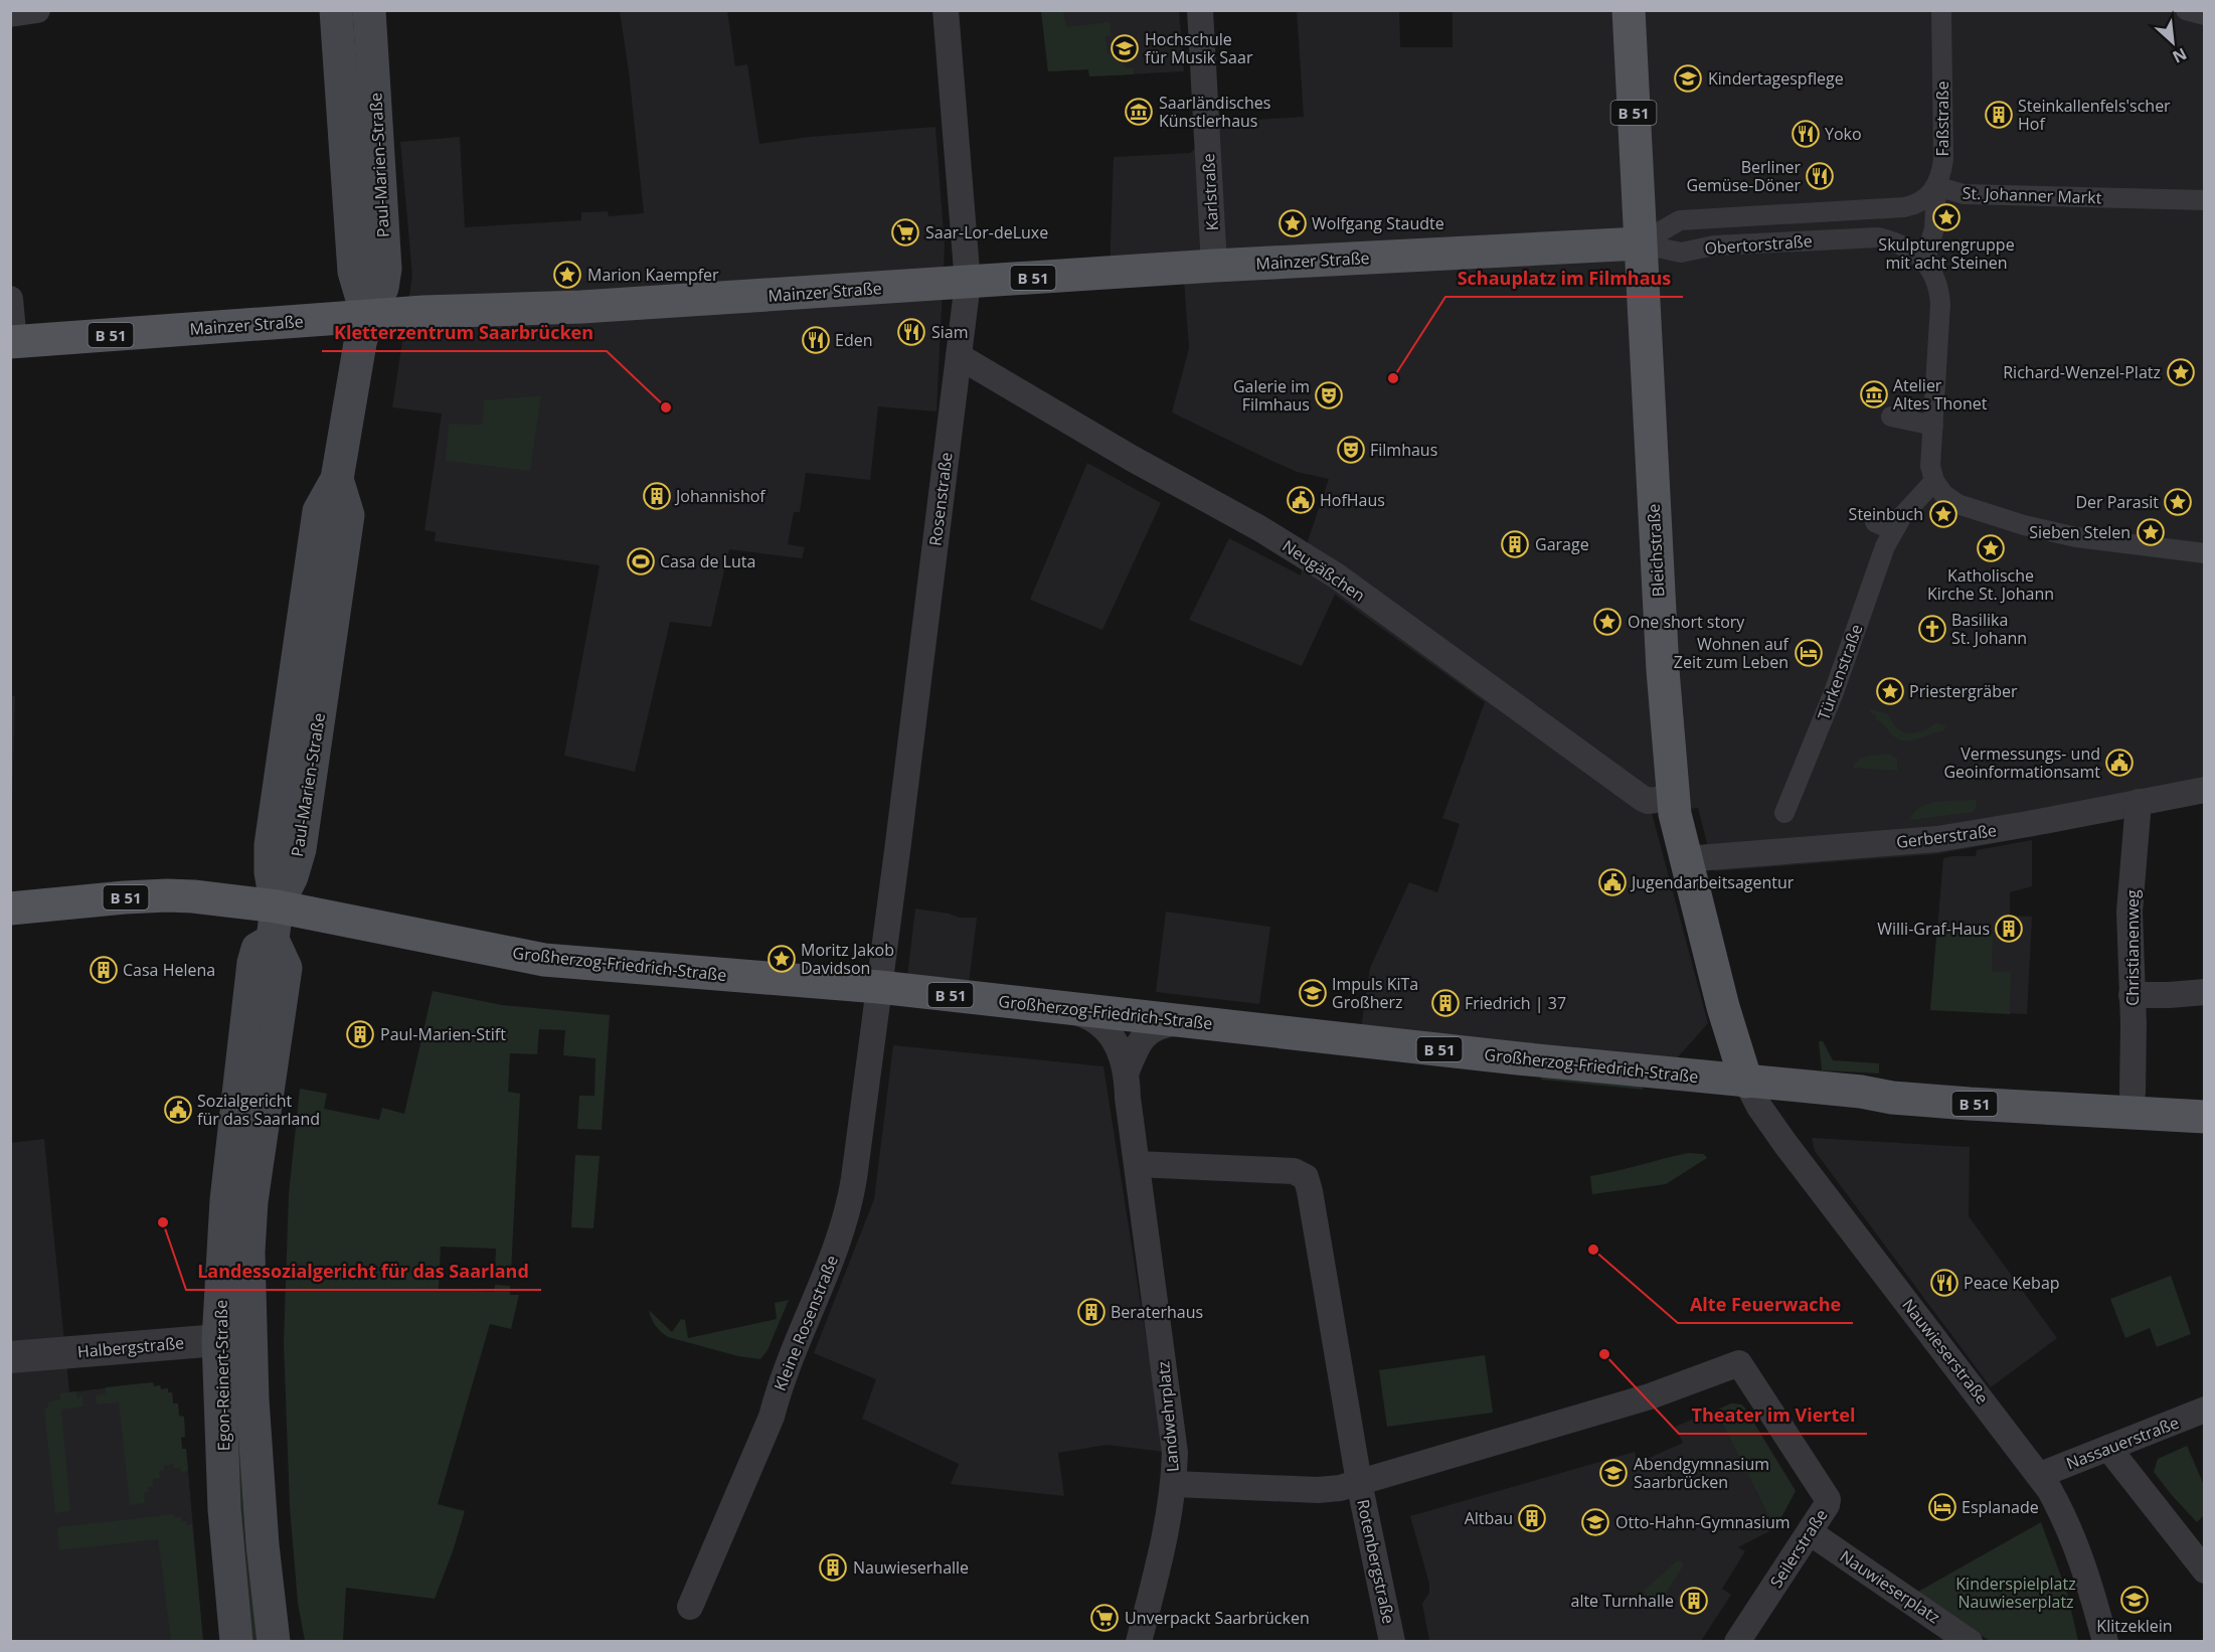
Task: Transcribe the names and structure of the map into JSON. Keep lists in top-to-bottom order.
{
  "streets": {
    "main road": [
      "B 51",
      "Paul-Marien-Straße",
      "Mainzer Straße",
      "Bleichstraße",
      "Großherzog-Friedrich-Straße",
      "Egon-Reinert-Straße"
    ],
    "street": [
      "Faßstraße",
      "Karlstraße",
      "St. Johanner Markt",
      "Obertorstraße",
      "Rosenstraße",
      "Neugäßchen",
      "Türkenstraße",
      "Gerberstraße",
      "Christianenweg",
      "Kleine Rosenstraße",
      "Halbergstraße",
      "Nauwieserstraße",
      "Landwehrplatz",
      "Nassauerstraße",
      "Seilerstraße",
      "Rotenbergstraße",
      "Nauwieserplatz"
    ]
  },
  "crossings": [
    ["Faßstraße", "St. Johanner Markt"],
    ["Faßstraße", "Obertorstraße"],
    ["Paul-Marien-Straße", "Mainzer Straße"],
    ["Paul-Marien-Straße", "Großherzog-Friedrich-Straße"],
    ["Paul-Marien-Straße", "Egon-Reinert-Straße"],
    ["Karlstraße", "Mainzer Straße"],
    ["St. Johanner Markt", "Obertorstraße"],
    ["Obertorstraße", "Mainzer Straße"],
    ["Obertorstraße", "Bleichstraße"],
    ["Mainzer Straße", "Rosenstraße"],
    ["Mainzer Straße", "Bleichstraße"],
    ["Rosenstraße", "Neugäßchen"],
    ["Rosenstraße", "Großherzog-Friedrich-Straße"],
    ["Rosenstraße", "Kleine Rosenstraße"],
    ["Bleichstraße", "Neugäßchen"],
    ["Bleichstraße", "Gerberstraße"],
    ["Bleichstraße", "Großherzog-Friedrich-Straße"],
    ["Bleichstraße", "Nauwieserstraße"],
    ["Gerberstraße", "Christianenweg"],
    ["Großherzog-Friedrich-Straße", "Kleine Rosenstraße"],
    ["Großherzog-Friedrich-Straße", "Nauwieserstraße"],
    ["Großherzog-Friedrich-Straße", "Egon-Reinert-Straße"],
    ["Großherzog-Friedrich-Straße", "Landwehrplatz"],
    ["Halbergstraße", "Egon-Reinert-Straße"],
    ["Nauwieserstraße", "Nassauerstraße"],
    ["Landwehrplatz", "Seilerstraße"],
    ["Landwehrplatz", "Rotenbergstraße"],
    ["Seilerstraße", "Nauwieserplatz"]
  ],
  "parks": ["Kinderspielplatz Nauwieserplatz"],
  "places": {
    "school or university": [
      "Hochschule für Musik Saar",
      "Kindertagespflege",
      "Impuls KiTa Großherz",
      "Abendgymnasium Saarbrücken",
      "Otto-Hahn-Gymnasium",
      "Klitzeklein"
    ],
    "museum": ["Saarländisches Künstlerhaus", "Atelier Altes Thonet"],
    "building": [
      "Steinkallenfels'scher Hof",
      "Johannishof",
      "Garage",
      "Willi-Graf-Haus",
      "Casa Helena",
      "Friedrich | 37",
      "Paul-Marien-Stift",
      "Beraterhaus",
      "Altbau",
      "Nauwieserhalle",
      "alte Turnhalle"
    ],
    "restaurant": [
      "Yoko",
      "Berliner Gemüse-Döner",
      "Siam",
      "Eden",
      "Peace Kebap"
    ],
    "place": [
      "Skulpturengruppe mit acht Steinen",
      "Wolfgang Staudte",
      "Marion Kaempfer",
      "Richard-Wenzel-Platz",
      "Der Parasit",
      "Steinbuch",
      "Sieben Stelen",
      "Katholische Kirche St. Johann",
      "One short story",
      "Priestergräber",
      "Moritz Jakob Davidson"
    ],
    "supermarket": ["Saar-Lor-deLuxe", "Unverpackt Saarbrücken"],
    "other": [
      "Schauplatz im Filmhaus",
      "Kletterzentrum Saarbrücken",
      "Landessozialgericht für das Saarland",
      "Alte Feuerwache",
      "Theater im Viertel"
    ],
    "theatre": ["Galerie im Filmhaus", "Filmhaus"],
    "public building": [
      "HofHaus",
      "Vermessungs- und Geoinformationsamt",
      "Jugendarbeitsagentur",
      "Sozialgericht für das Saarland"
    ],
    "sports": ["Casa de Luta"],
    "church": ["Basilika St. Johann"],
    "hotel": ["Wohnen auf Zeit zum Leben", "Esplanade"]
  },
  "north": "bottom right"
}
